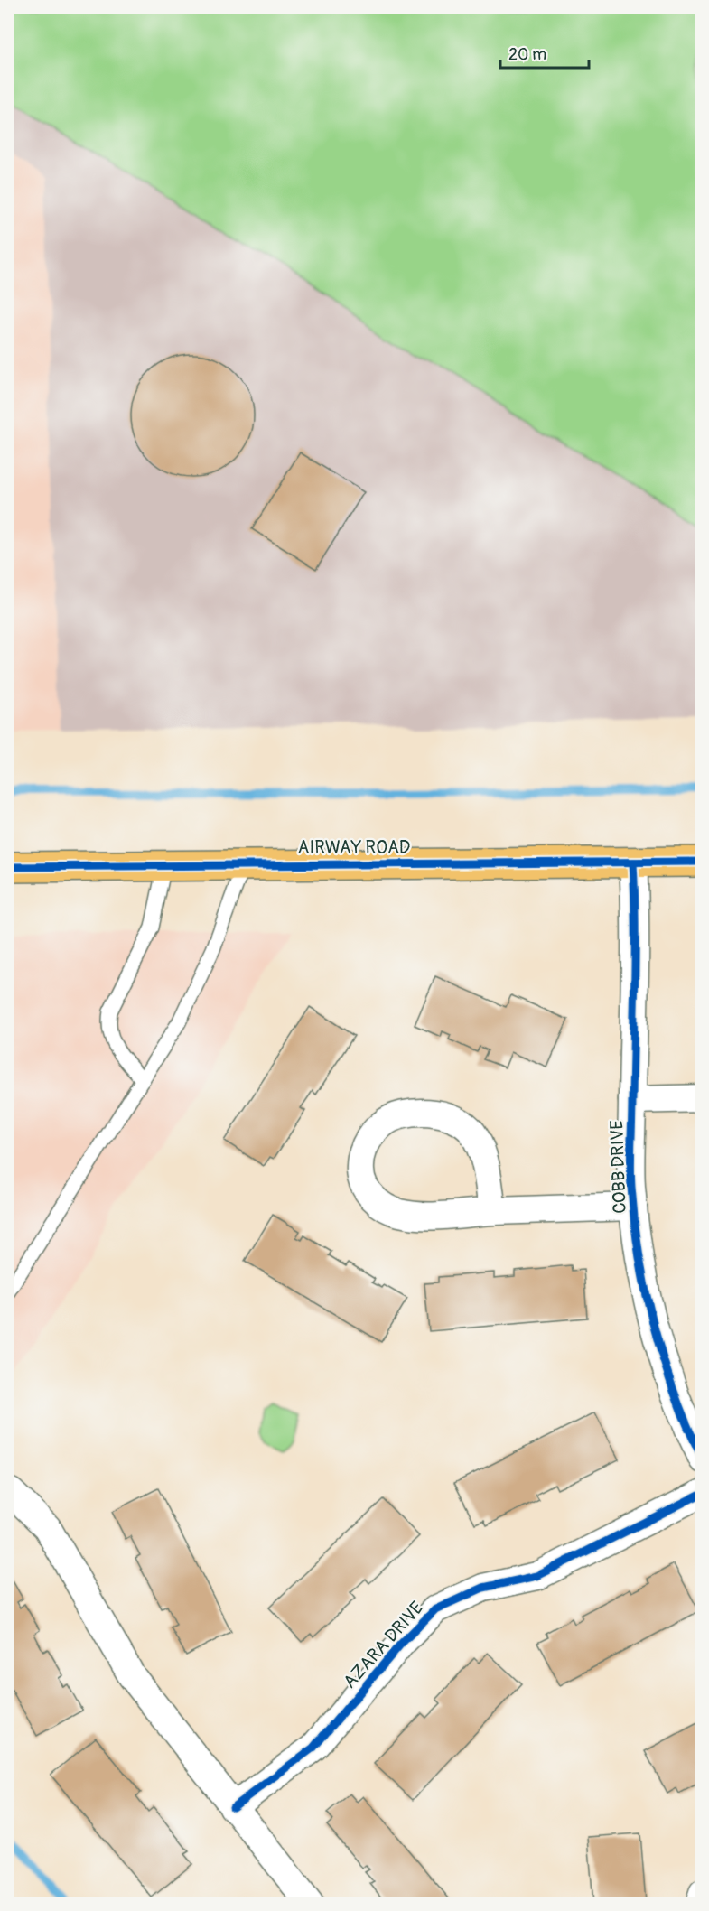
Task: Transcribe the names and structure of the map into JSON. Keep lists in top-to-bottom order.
{
  "streets": {
    "main road": ["AIRWAY ROAD"],
    "street": ["COBB DRIVE", "AZARA DRIVE"]
  },
  "crossings": [
    ["AIRWAY ROAD", "COBB DRIVE"]
  ],
  "scale_bar": "20 m"
}
